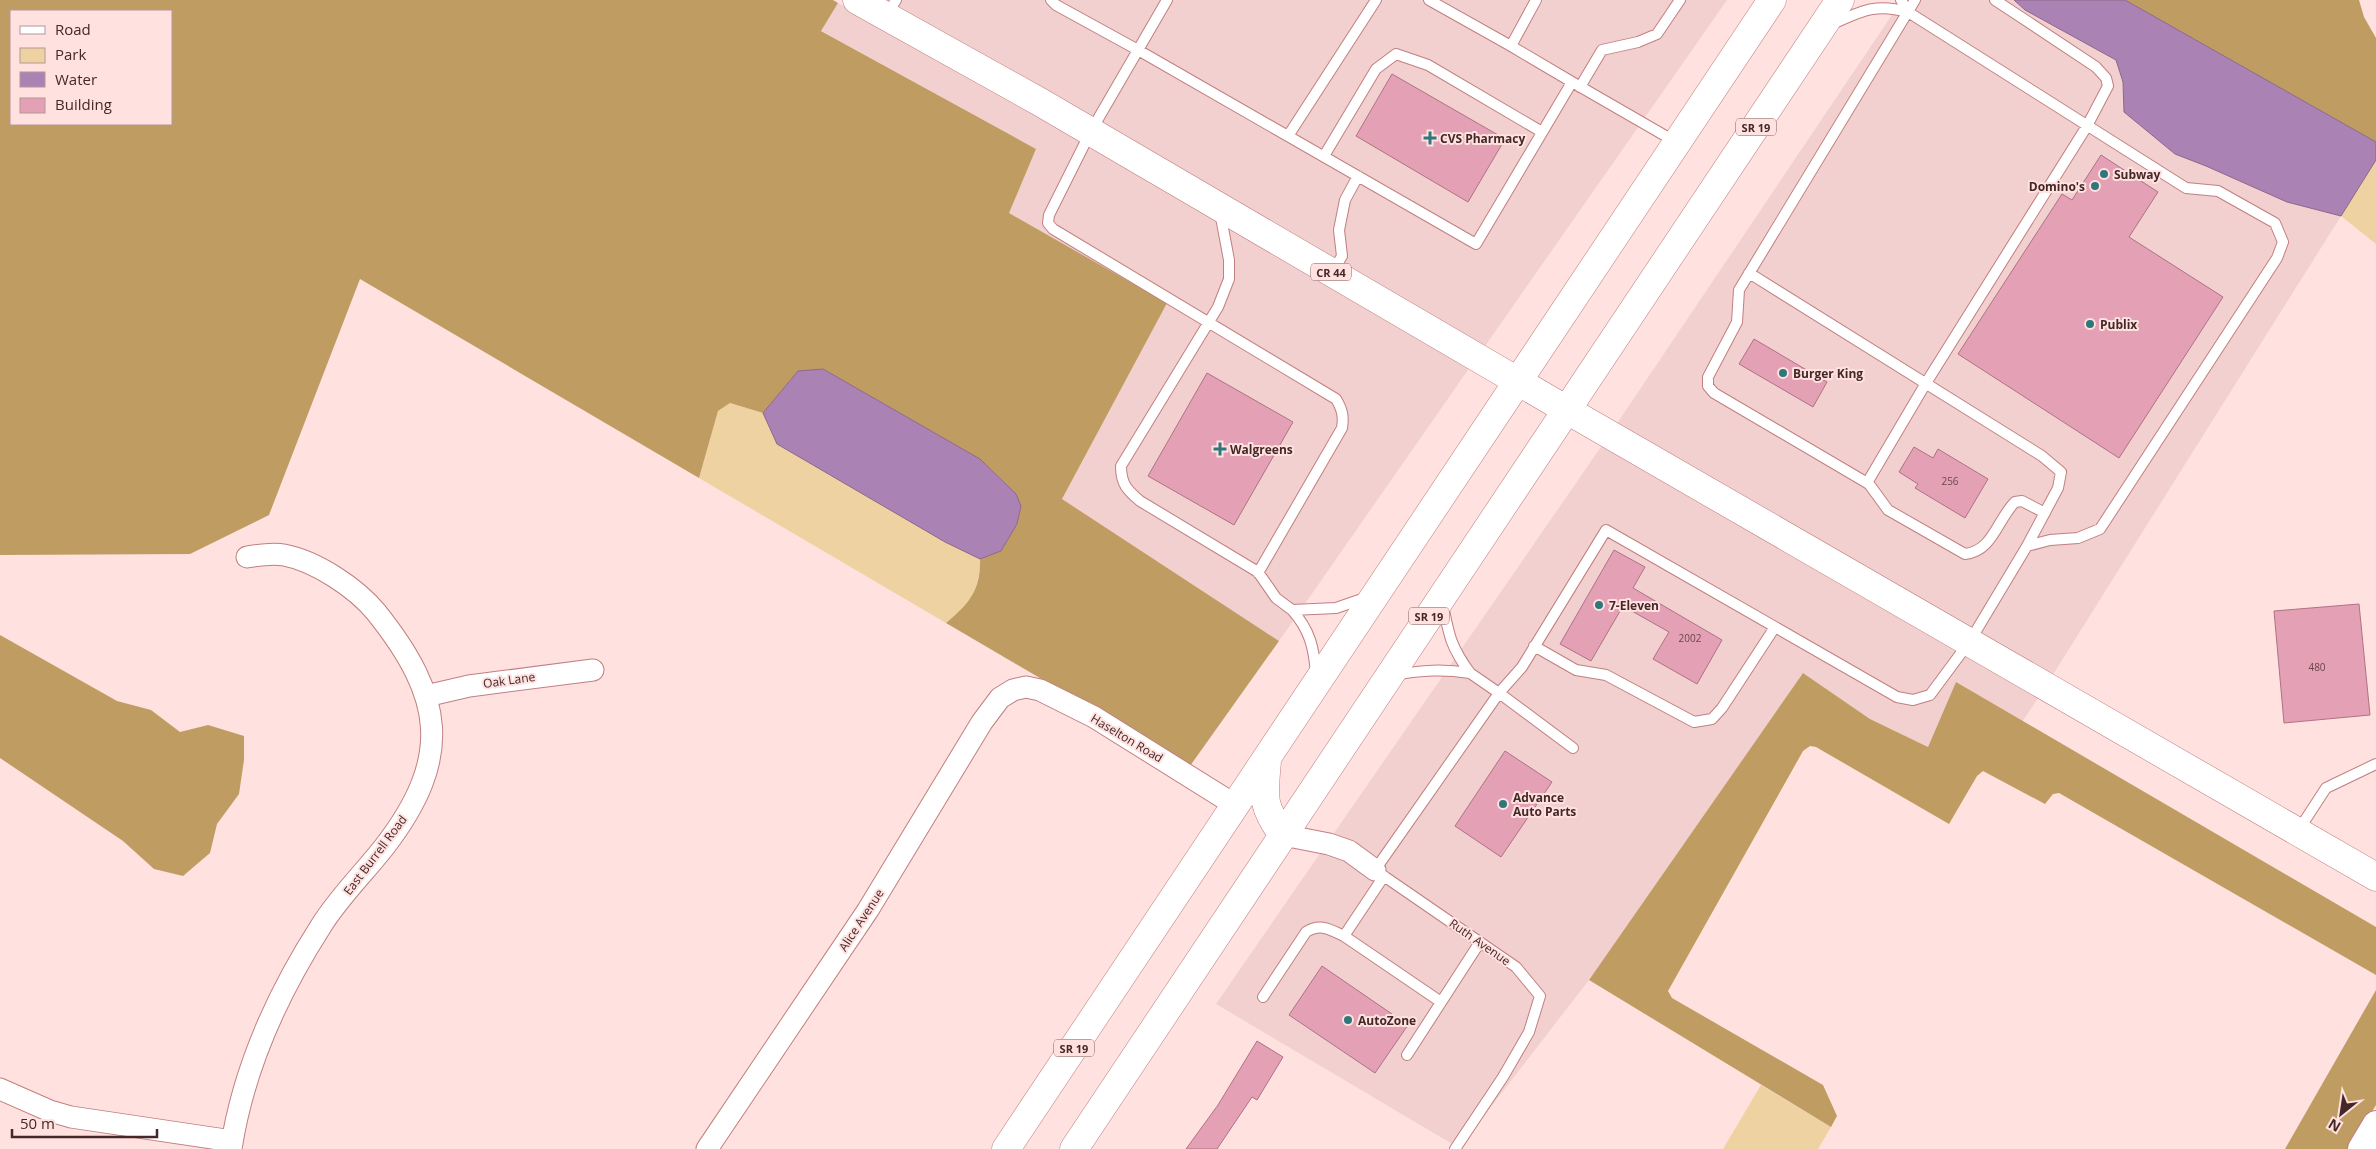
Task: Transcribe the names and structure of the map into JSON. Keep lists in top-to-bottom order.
{
  "streets": {
    "main road": ["SR 19", "CR 44"],
    "street": [
      "Oak Lane",
      "Haselton Road",
      "East Burrell Road",
      "Alice Avenue",
      "Ruth Avenue"
    ]
  },
  "crossings": [
    ["SR 19", "CR 44"],
    ["SR 19", "Haselton Road"],
    ["SR 19", "Ruth Avenue"],
    ["Oak Lane", "East Burrell Road"],
    ["Haselton Road", "Alice Avenue"]
  ],
  "places": {
    "health": ["CVS Pharmacy", "Walgreens"],
    "other": [
      "Subway",
      "Domino's",
      "Publix",
      "Burger King",
      "7-Eleven",
      "Advance Auto Parts",
      "AutoZone"
    ]
  },
  "house_numbers": ["256", "2002", "480"],
  "legend": [
    "Road",
    "Park",
    "Water",
    "Building"
  ],
  "scale_bar": "50 m",
  "north": "bottom left"
}
